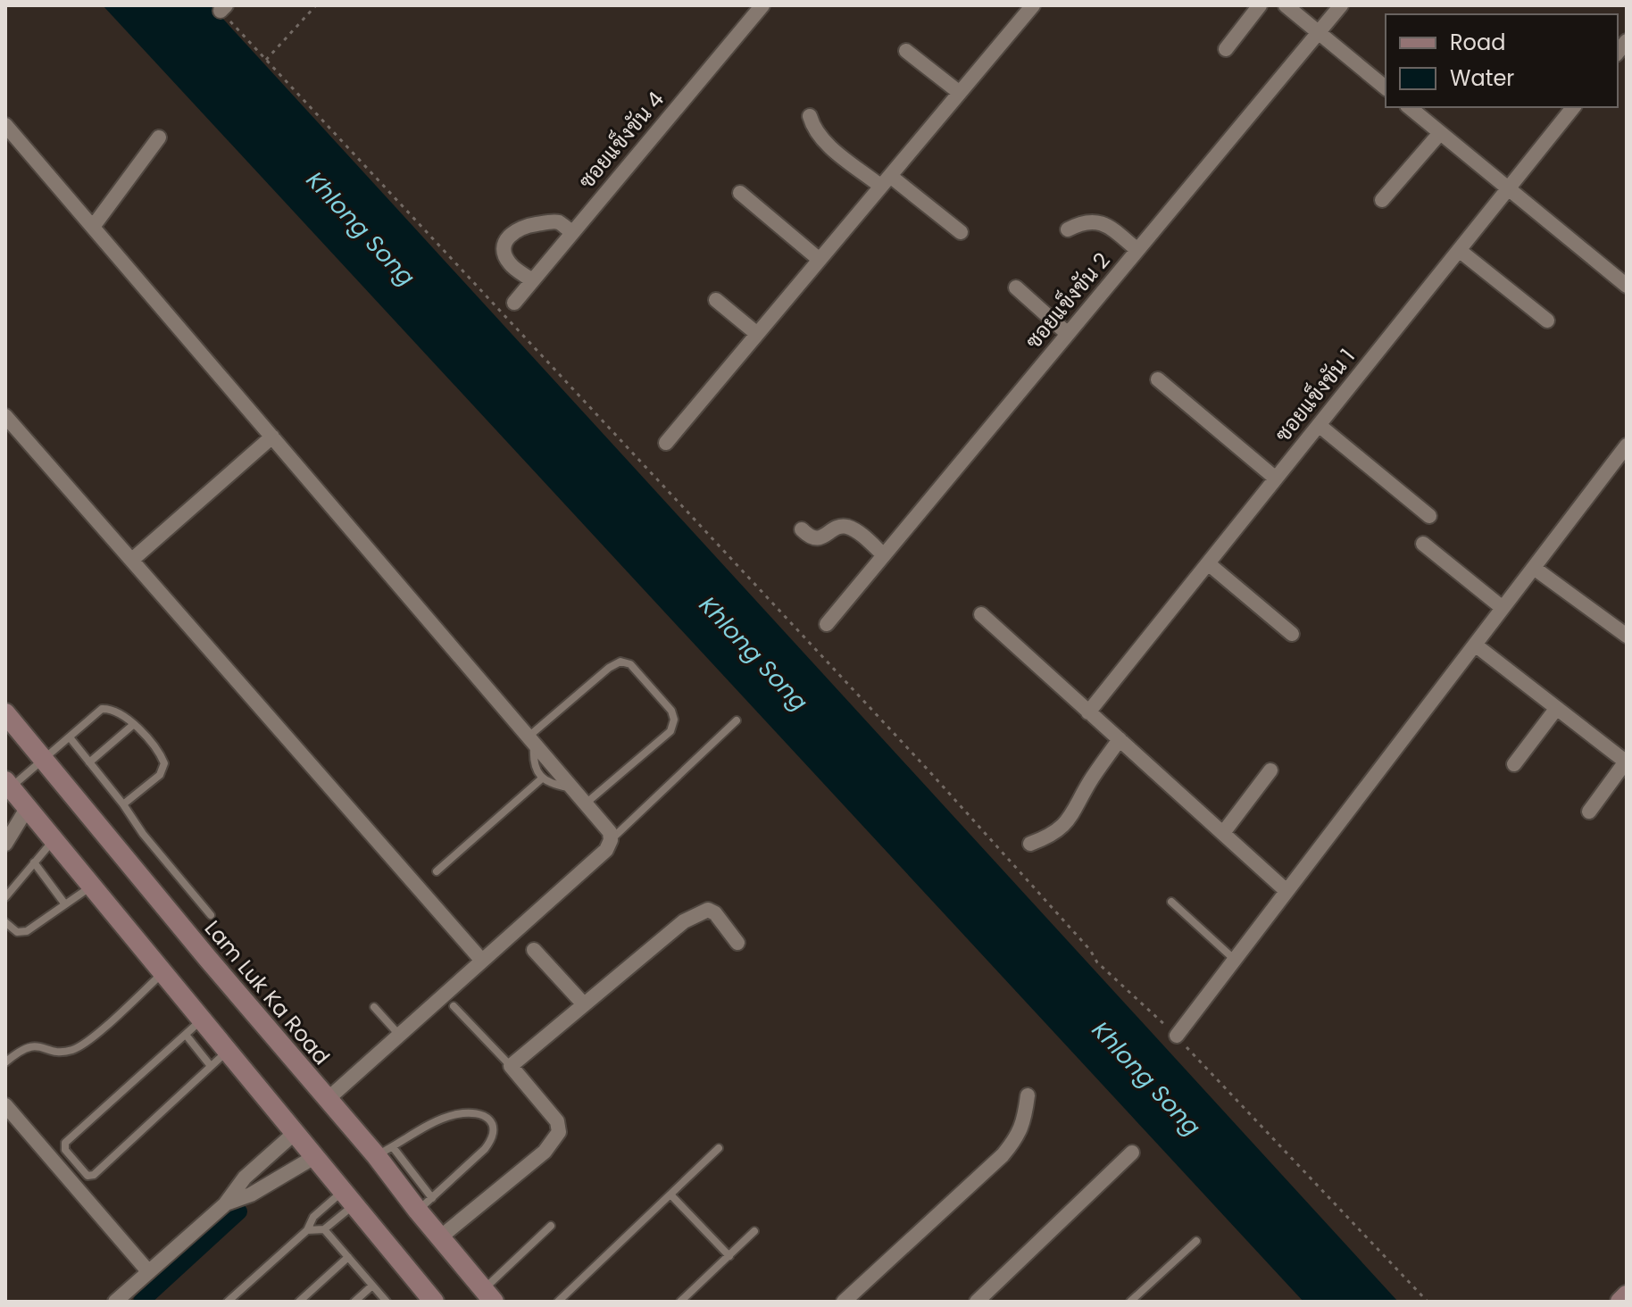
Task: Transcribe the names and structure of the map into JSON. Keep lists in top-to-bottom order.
{
  "streets": {
    "main road": ["Lam Luk Ka Road"],
    "street": ["ซอยแข็งขัน 4", "ซอยแข็งขัน 2", "ซอยแข็งขัน 1"]
  },
  "water": ["Khlong Song"],
  "legend": ["Road", "Water"]
}
